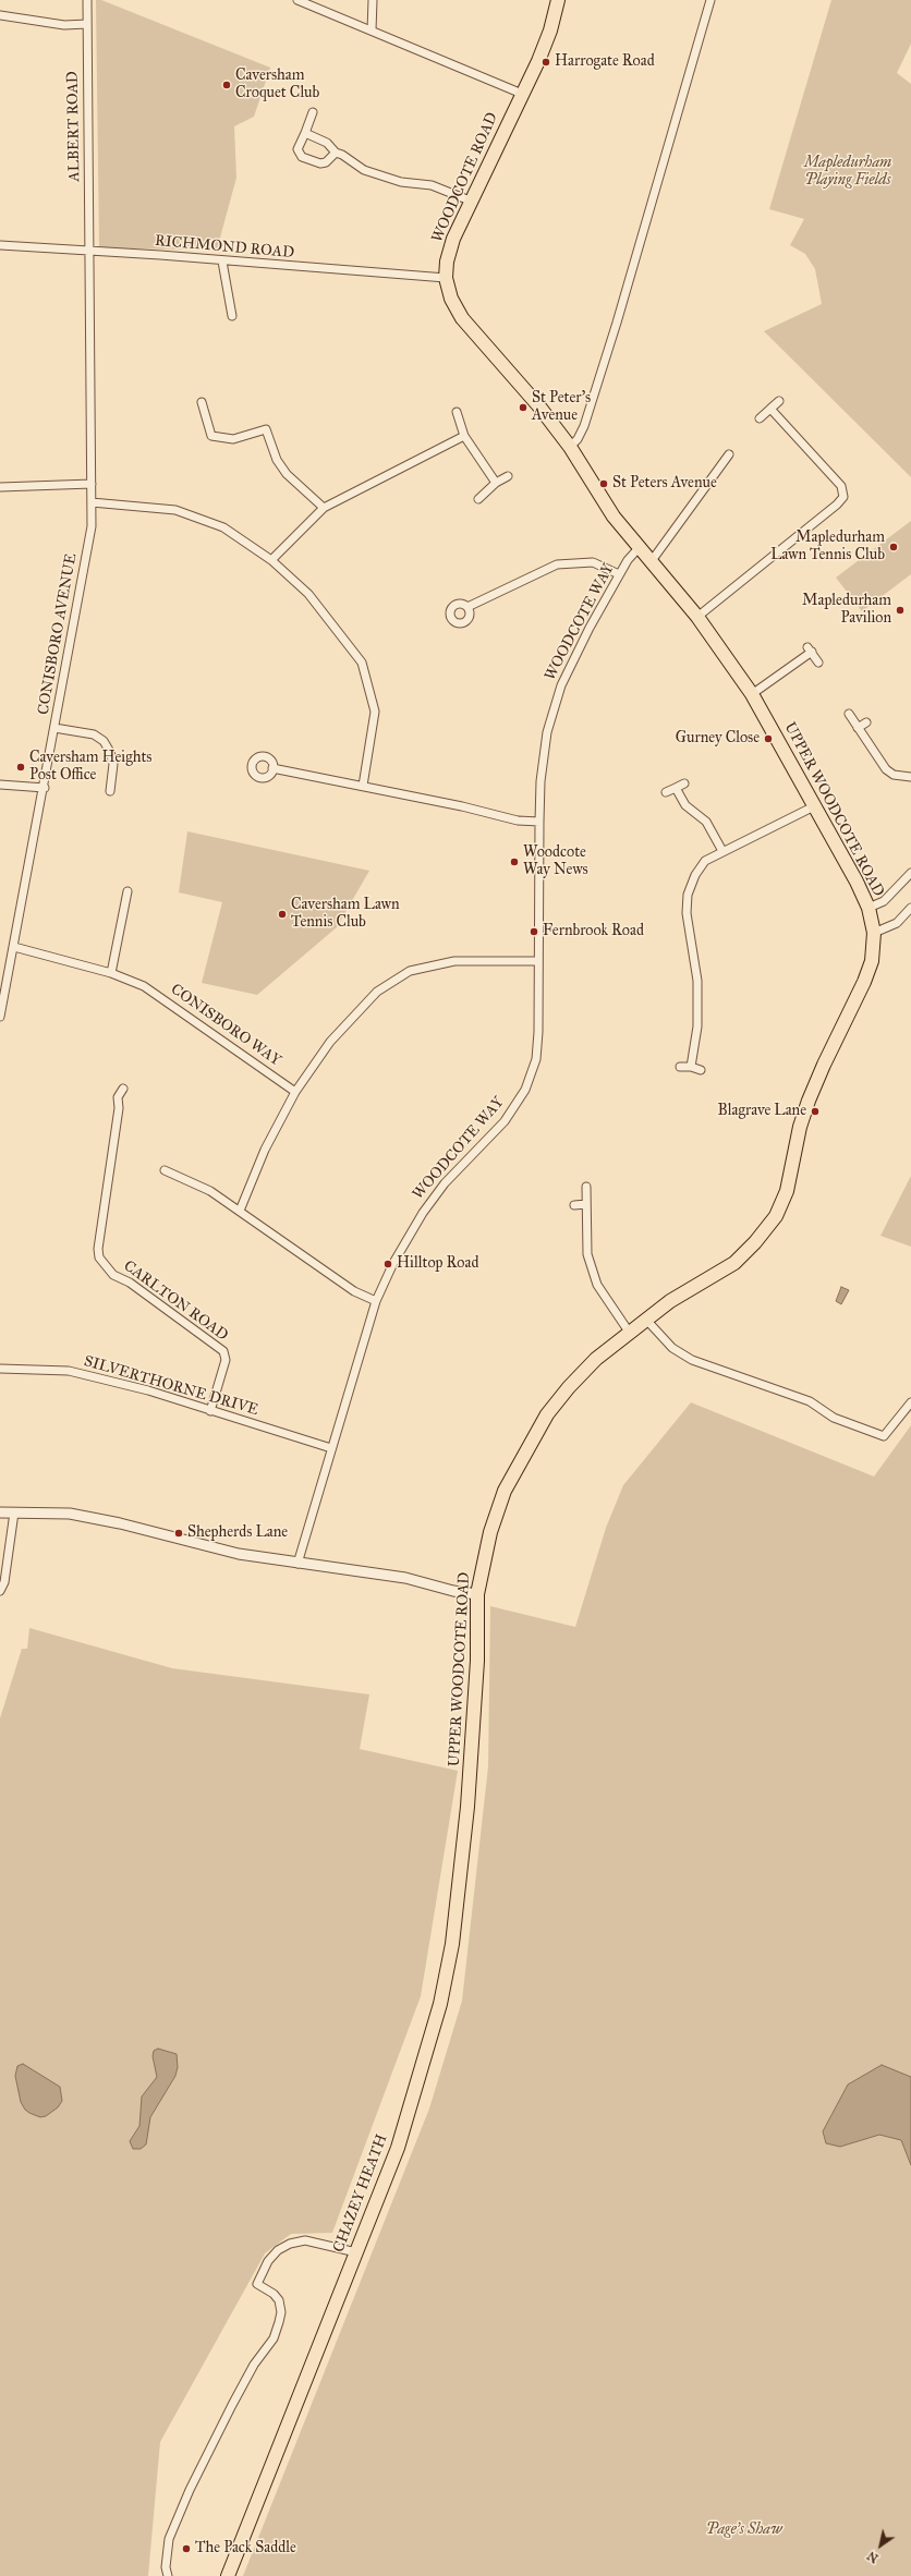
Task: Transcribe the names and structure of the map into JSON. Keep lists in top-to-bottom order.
{
  "streets": {
    "main road": ["WOODCOTE ROAD", "UPPER WOODCOTE ROAD", "CHAZEY HEATH"],
    "street": [
      "ALBERT ROAD",
      "RICHMOND ROAD",
      "WOODCOTE WAY",
      "CONISBORO AVENUE",
      "CONISBORO WAY",
      "CARLTON ROAD",
      "SILVERTHORNE DRIVE"
    ]
  },
  "crossings": [
    ["ALBERT ROAD", "RICHMOND ROAD"],
    ["ALBERT ROAD", "CONISBORO AVENUE"],
    ["WOODCOTE ROAD", "RICHMOND ROAD"],
    ["WOODCOTE ROAD", "WOODCOTE WAY"],
    ["WOODCOTE ROAD", "UPPER WOODCOTE ROAD"],
    ["RICHMOND ROAD", "CONISBORO AVENUE"],
    ["WOODCOTE WAY", "UPPER WOODCOTE ROAD"],
    ["WOODCOTE WAY", "SILVERTHORNE DRIVE"],
    ["CONISBORO AVENUE", "CONISBORO WAY"],
    ["UPPER WOODCOTE ROAD", "CHAZEY HEATH"],
    ["CARLTON ROAD", "SILVERTHORNE DRIVE"]
  ],
  "parks": ["Mapledurham Playing Fields", "Page's Shaw"],
  "places": [
    "Harrogate Road",
    "Caversham Croquet Club",
    "St Peter's Avenue",
    "St Peters Avenue",
    "Mapledurham Lawn Tennis Club",
    "Mapledurham Pavilion",
    "Gurney Close",
    "Caversham Heights Post Office",
    "Woodcote Way News",
    "Caversham Lawn Tennis Club",
    "Fernbrook Road",
    "Blagrave Lane",
    "Hilltop Road",
    "Shepherds Lane",
    "The Pack Saddle"
  ],
  "north": "bottom left"
}
